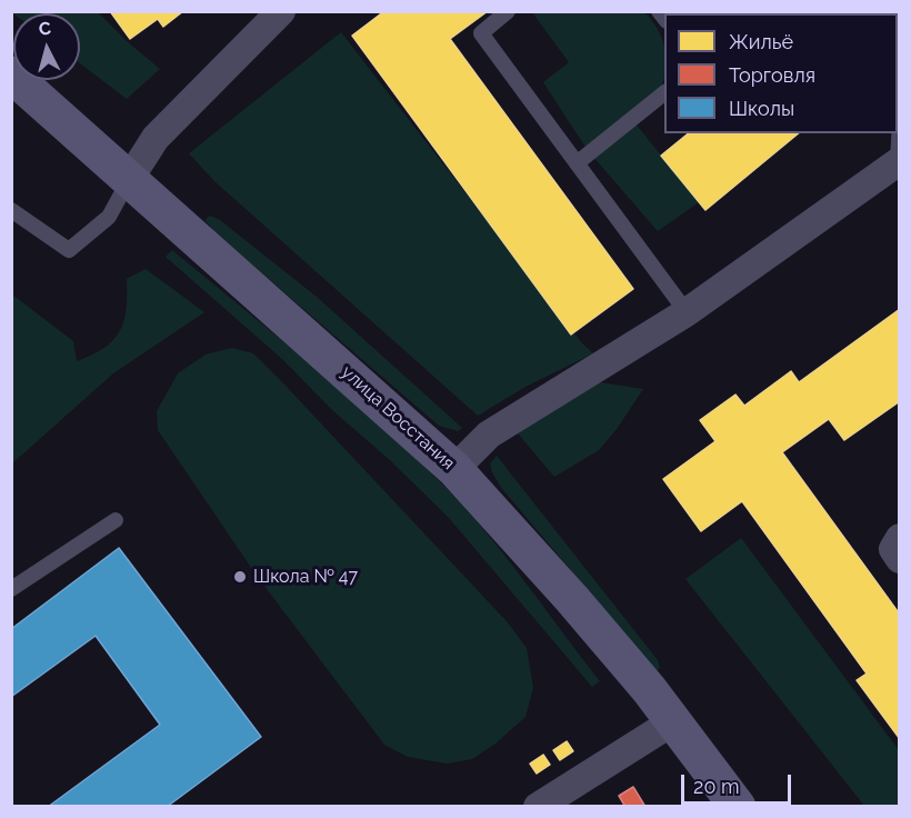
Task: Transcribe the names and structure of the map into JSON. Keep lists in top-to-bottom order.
{
  "streets": {
    "street": ["улица Восстания"]
  },
  "places": ["Школа № 47"],
  "legend": ["Жильё", "Торговля", "Школы"],
  "scale_bar": "20 m",
  "north": "top"
}
